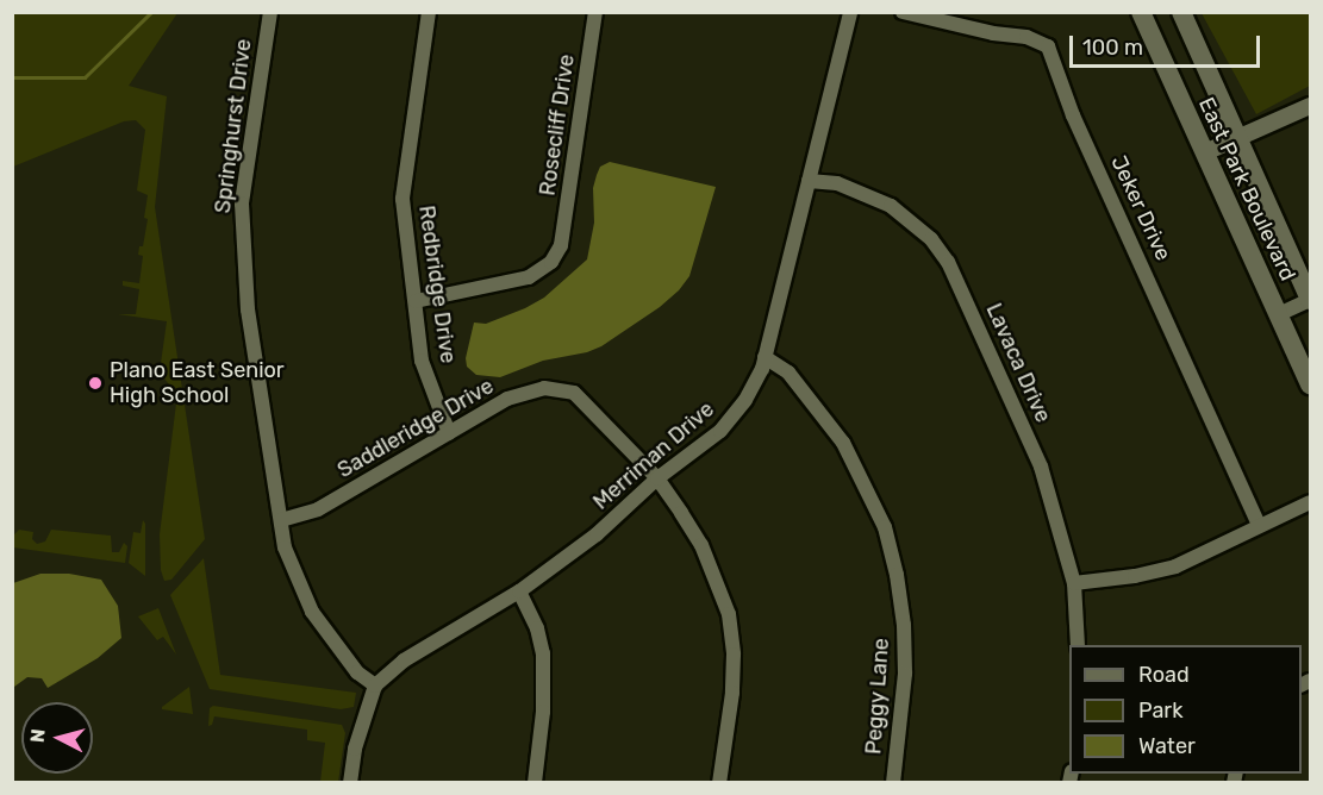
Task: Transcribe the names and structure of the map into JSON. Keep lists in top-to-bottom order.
{
  "streets": {
    "main road": ["East Park Boulevard"],
    "street": [
      "Rosecliff Drive",
      "Springhurst Drive",
      "Jeker Drive",
      "Redbridge Drive",
      "Lavaca Drive",
      "Saddleridge Drive",
      "Merriman Drive",
      "Peggy Lane"
    ]
  },
  "crossings": [
    ["Rosecliff Drive", "Redbridge Drive"],
    ["Springhurst Drive", "Saddleridge Drive"],
    ["Springhurst Drive", "Merriman Drive"],
    ["Redbridge Drive", "Saddleridge Drive"],
    ["Lavaca Drive", "Merriman Drive"],
    ["Saddleridge Drive", "Merriman Drive"],
    ["Merriman Drive", "Peggy Lane"]
  ],
  "places": ["Plano East Senior High School"],
  "legend": ["Road", "Park", "Water"],
  "scale_bar": "100 m",
  "north": "left"
}
